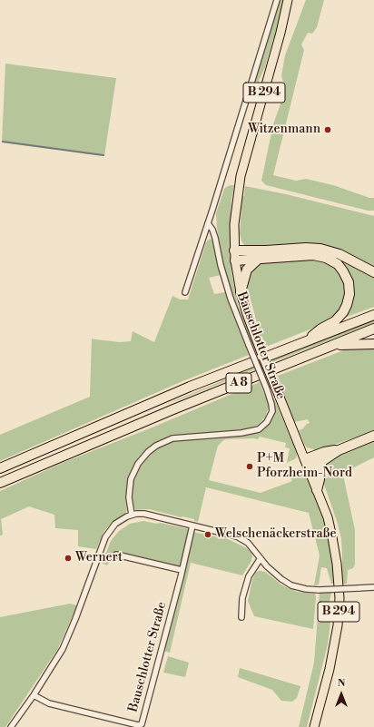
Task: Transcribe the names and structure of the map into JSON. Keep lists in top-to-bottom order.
{
  "streets": {
    "highway": ["A 8"],
    "main road": ["B 294"],
    "street": ["Bauschlotter Straße"]
  },
  "crossings": [
    ["B 294", "Bauschlotter Straße"]
  ],
  "places": [
    "Witzenmann",
    "P+M Pforzheim-Nord",
    "Welschenäckerstraße",
    "Wernert"
  ],
  "north": "top"
}
